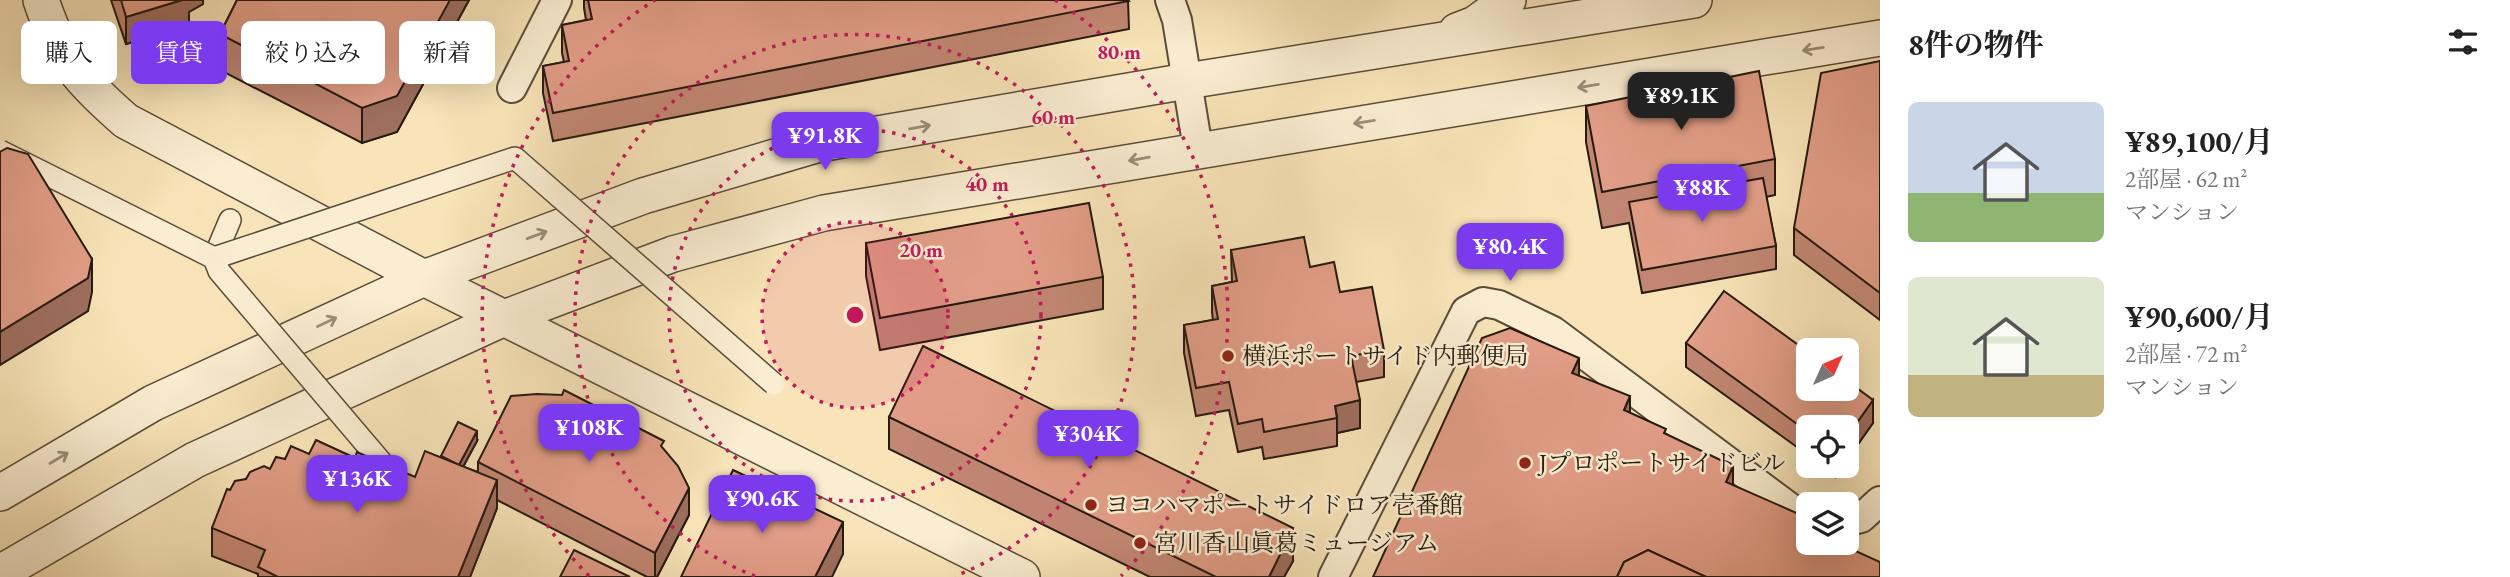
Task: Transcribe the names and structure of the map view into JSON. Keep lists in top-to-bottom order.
{
  "places": [
    "横浜ポートサイド内郵便局",
    "Jプロポートサイドビル",
    "ヨコハマポートサイドロア壱番館",
    "宮川香山眞葛ミュージアム"
  ],
  "north": "top right",
  "page": {
    "heading": "8件の物件",
    "chip": [
      "購入",
      "賃貸",
      "絞り込み",
      "新着"
    ],
    "price": [
      "¥89.1K",
      "¥91.8K",
      "¥88K",
      "¥80.4K",
      "¥108K",
      "¥304K",
      "¥136K",
      "¥90.6K"
    ],
    "list": [
      {
        "name": "¥89,100/月",
        "note": "2部屋 · 62 m² · マンション"
      },
      {
        "name": "¥90,600/月",
        "note": "2部屋 · 72 m² · マンション"
      }
    ]
  },
  "rings": [
    "80 m",
    "60 m",
    "40 m",
    "20 m"
  ]
}
